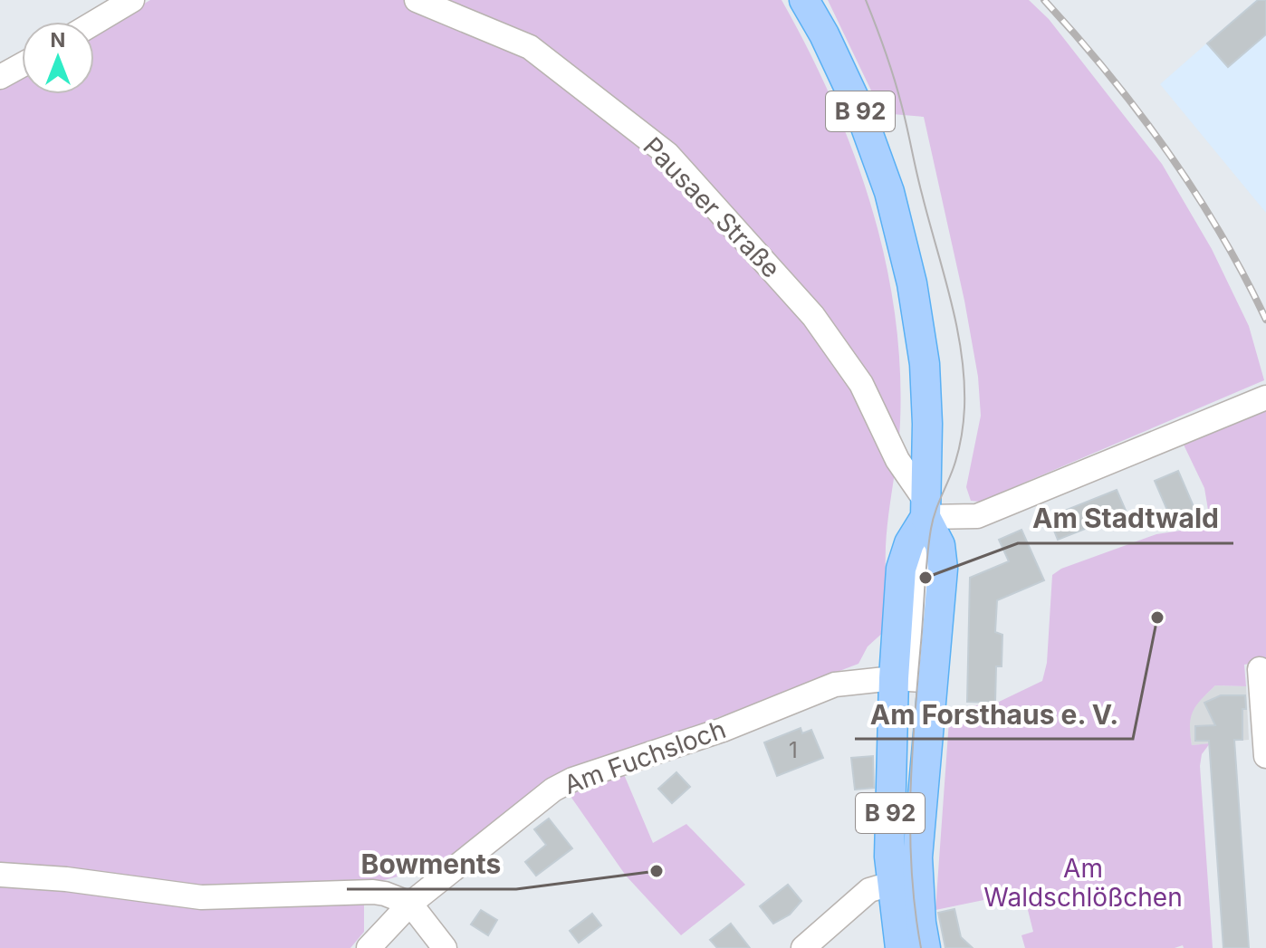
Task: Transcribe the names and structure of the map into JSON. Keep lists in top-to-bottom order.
{
  "streets": {
    "main road": ["B 92", "Pausaer Straße"],
    "street": ["Am Fuchsloch"]
  },
  "crossings": [
    ["Pausaer Straße", "Am Fuchsloch"]
  ],
  "parks": ["Am Waldschlößchen"],
  "places": ["Am Stadtwald", "Am Forsthaus e. V.", "Bowments"],
  "house_numbers": ["1"],
  "north": "top"
}
